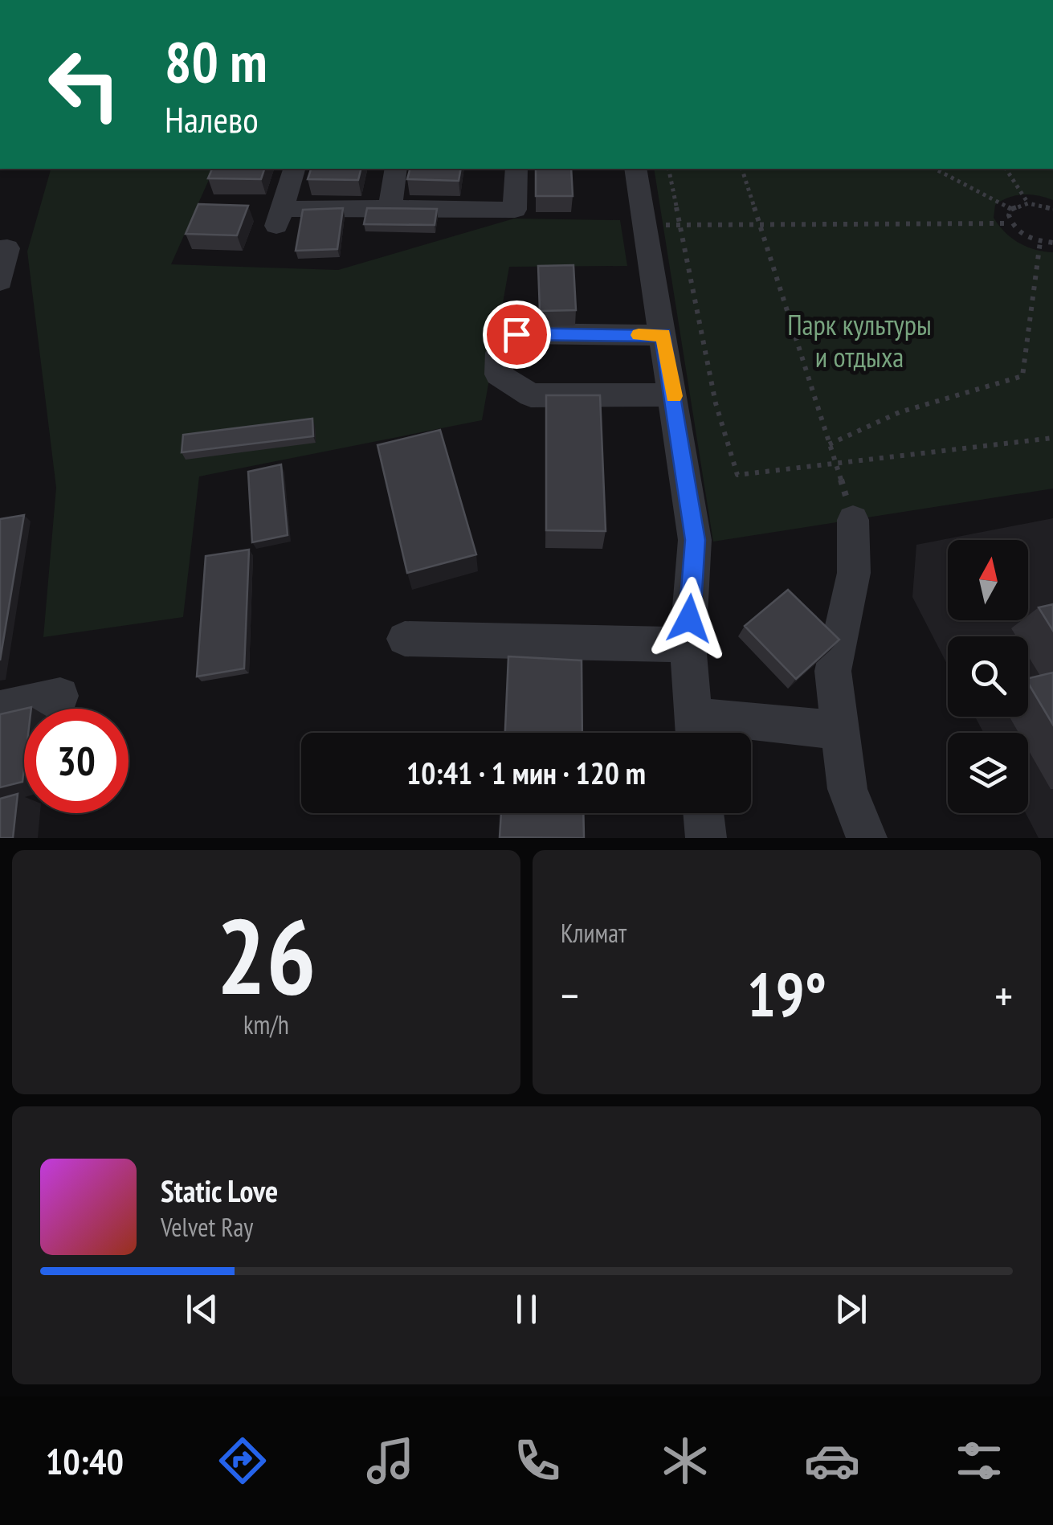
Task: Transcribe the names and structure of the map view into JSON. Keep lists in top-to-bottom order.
{
  "parks": ["Парк культуры и отдыха"],
  "north": "top",
  "page": {
    "turn": ["80 m", "Налево"],
    "limit": "30",
    "trip": "10:41 · 1 мин · 120 m",
    "tile": [
      ["26", "km/h"],
      "Климат"
    ],
    "heat": ["−", "19°", "+"],
    "song": ["Static Love", "Velvet Ray"],
    "tabs": "10:40"
  }
}
